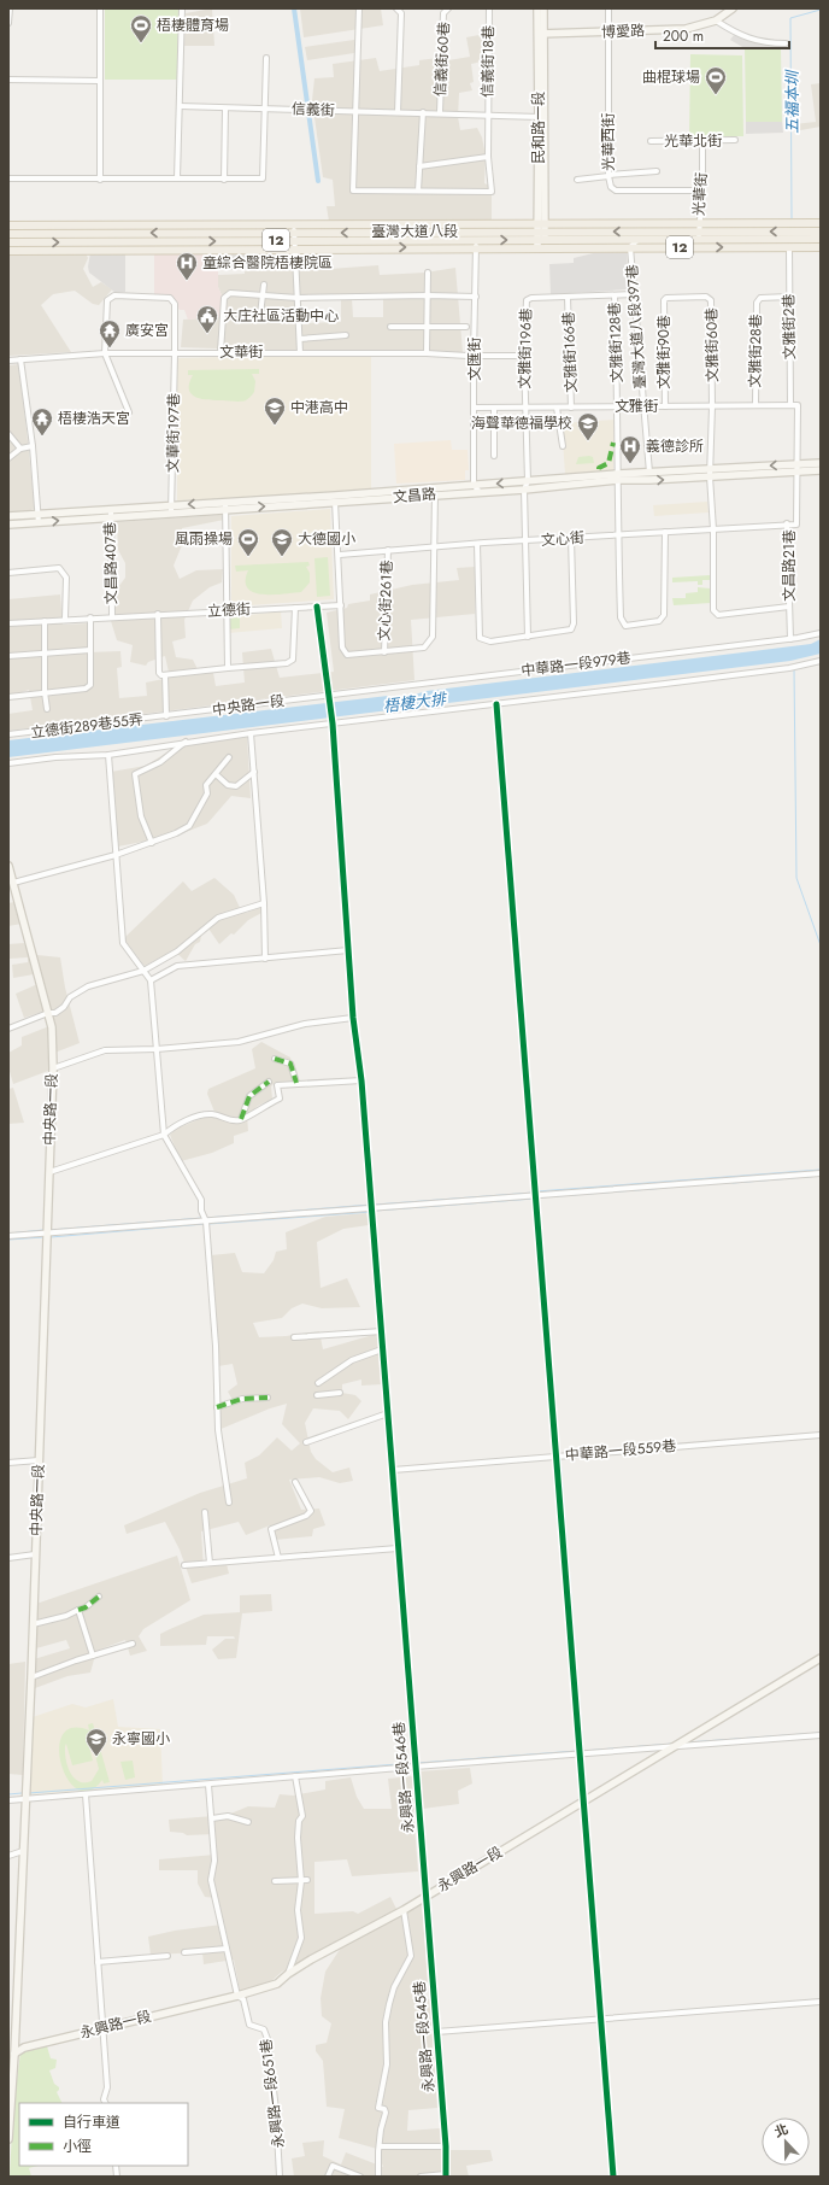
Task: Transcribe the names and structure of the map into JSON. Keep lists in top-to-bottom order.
{
  "streets": {
    "main road": ["臺灣大道八段", "12"],
    "street": [
      "博愛路",
      "信義街60巷",
      "信義街18巷",
      "信義街",
      "民和路一段",
      "光華北街",
      "光華西街",
      "光華街",
      "臺灣大道八段397巷",
      "文雅街2巷",
      "文雅街128巷",
      "文雅街60巷",
      "文雅街196巷",
      "文雅街28巷",
      "文華街",
      "文雅街166巷",
      "文雅街90巷",
      "文匯街",
      "文雅街",
      "文華街197巷",
      "文昌路",
      "文心街",
      "文昌路407巷",
      "文昌路21巷",
      "文心街261巷",
      "立德街",
      "中華路一段979巷",
      "中央路一段",
      "立德街289巷55弄",
      "中華路一段559巷",
      "永興路一段546巷",
      "永興路一段",
      "永興路一段545巷",
      "永興路一段651巷"
    ]
  },
  "crossings": [
    ["博愛路", "民和路一段"],
    ["博愛路", "光華西街"],
    ["信義街60巷", "信義街"],
    ["信義街18巷", "信義街"],
    ["信義街", "民和路一段"],
    ["民和路一段", "臺灣大道八段"],
    ["光華北街", "光華街"],
    ["光華西街", "光華街"],
    ["光華街", "臺灣大道八段"],
    ["臺灣大道八段", "臺灣大道八段397巷"],
    ["臺灣大道八段", "文雅街2巷"],
    ["臺灣大道八段", "文匯街"],
    ["臺灣大道八段397巷", "文雅街"],
    ["臺灣大道八段397巷", "文昌路"],
    ["文雅街2巷", "文雅街28巷"],
    ["文雅街2巷", "文雅街"],
    ["文雅街128巷", "文雅街196巷"],
    ["文雅街128巷", "文雅街166巷"],
    ["文雅街128巷", "文雅街"],
    ["文雅街128巷", "文昌路"],
    ["文雅街128巷", "文心街"],
    ["文雅街60巷", "文雅街90巷"],
    ["文雅街60巷", "文雅街"],
    ["文雅街196巷", "文華街"],
    ["文雅街196巷", "文雅街166巷"],
    ["文雅街196巷", "文雅街"],
    ["文雅街196巷", "文昌路"],
    ["文雅街28巷", "文雅街"],
    ["文華街", "文匯街"],
    ["文華街", "文華街197巷"],
    ["文雅街166巷", "文雅街"],
    ["文雅街90巷", "文雅街"],
    ["文匯街", "文雅街"],
    ["文匯街", "文昌路"],
    ["文雅街", "文昌路"],
    ["文華街197巷", "文昌路"],
    ["文昌路", "文昌路407巷"],
    ["文昌路", "文昌路21巷"],
    ["文心街", "文昌路21巷"],
    ["文心街", "文心街261巷"],
    ["文昌路407巷", "立德街"],
    ["文昌路21巷", "中華路一段979巷"],
    ["立德街", "永興路一段546巷"],
    ["中華路一段979巷", "中央路一段"],
    ["中華路一段979巷", "永興路一段546巷"],
    ["中央路一段", "立德街289巷55弄"],
    ["中央路一段", "永興路一段546巷"],
    ["中央路一段", "永興路一段"],
    ["中華路一段559巷", "永興路一段546巷"],
    ["永興路一段546巷", "永興路一段"],
    ["永興路一段546巷", "永興路一段545巷"],
    ["永興路一段", "永興路一段545巷"],
    ["永興路一段", "永興路一段651巷"]
  ],
  "water": ["五福本圳", "梧棲大排"],
  "places": {
    "sports": ["梧棲體育場", "曲棍球場", "風雨操場"],
    "hospital": ["童綜合醫院梧棲院區", "義德診所"],
    "public building": ["大庄社區活動中心"],
    "temple": ["廣安宮", "梧棲浩天宮"],
    "school or university": [
      "中港高中",
      "海聲華德福學校",
      "大德國小",
      "永寧國小"
    ]
  },
  "legend": ["自行車道", "小徑"],
  "scale_bar": "200 m",
  "north": "top"
}
